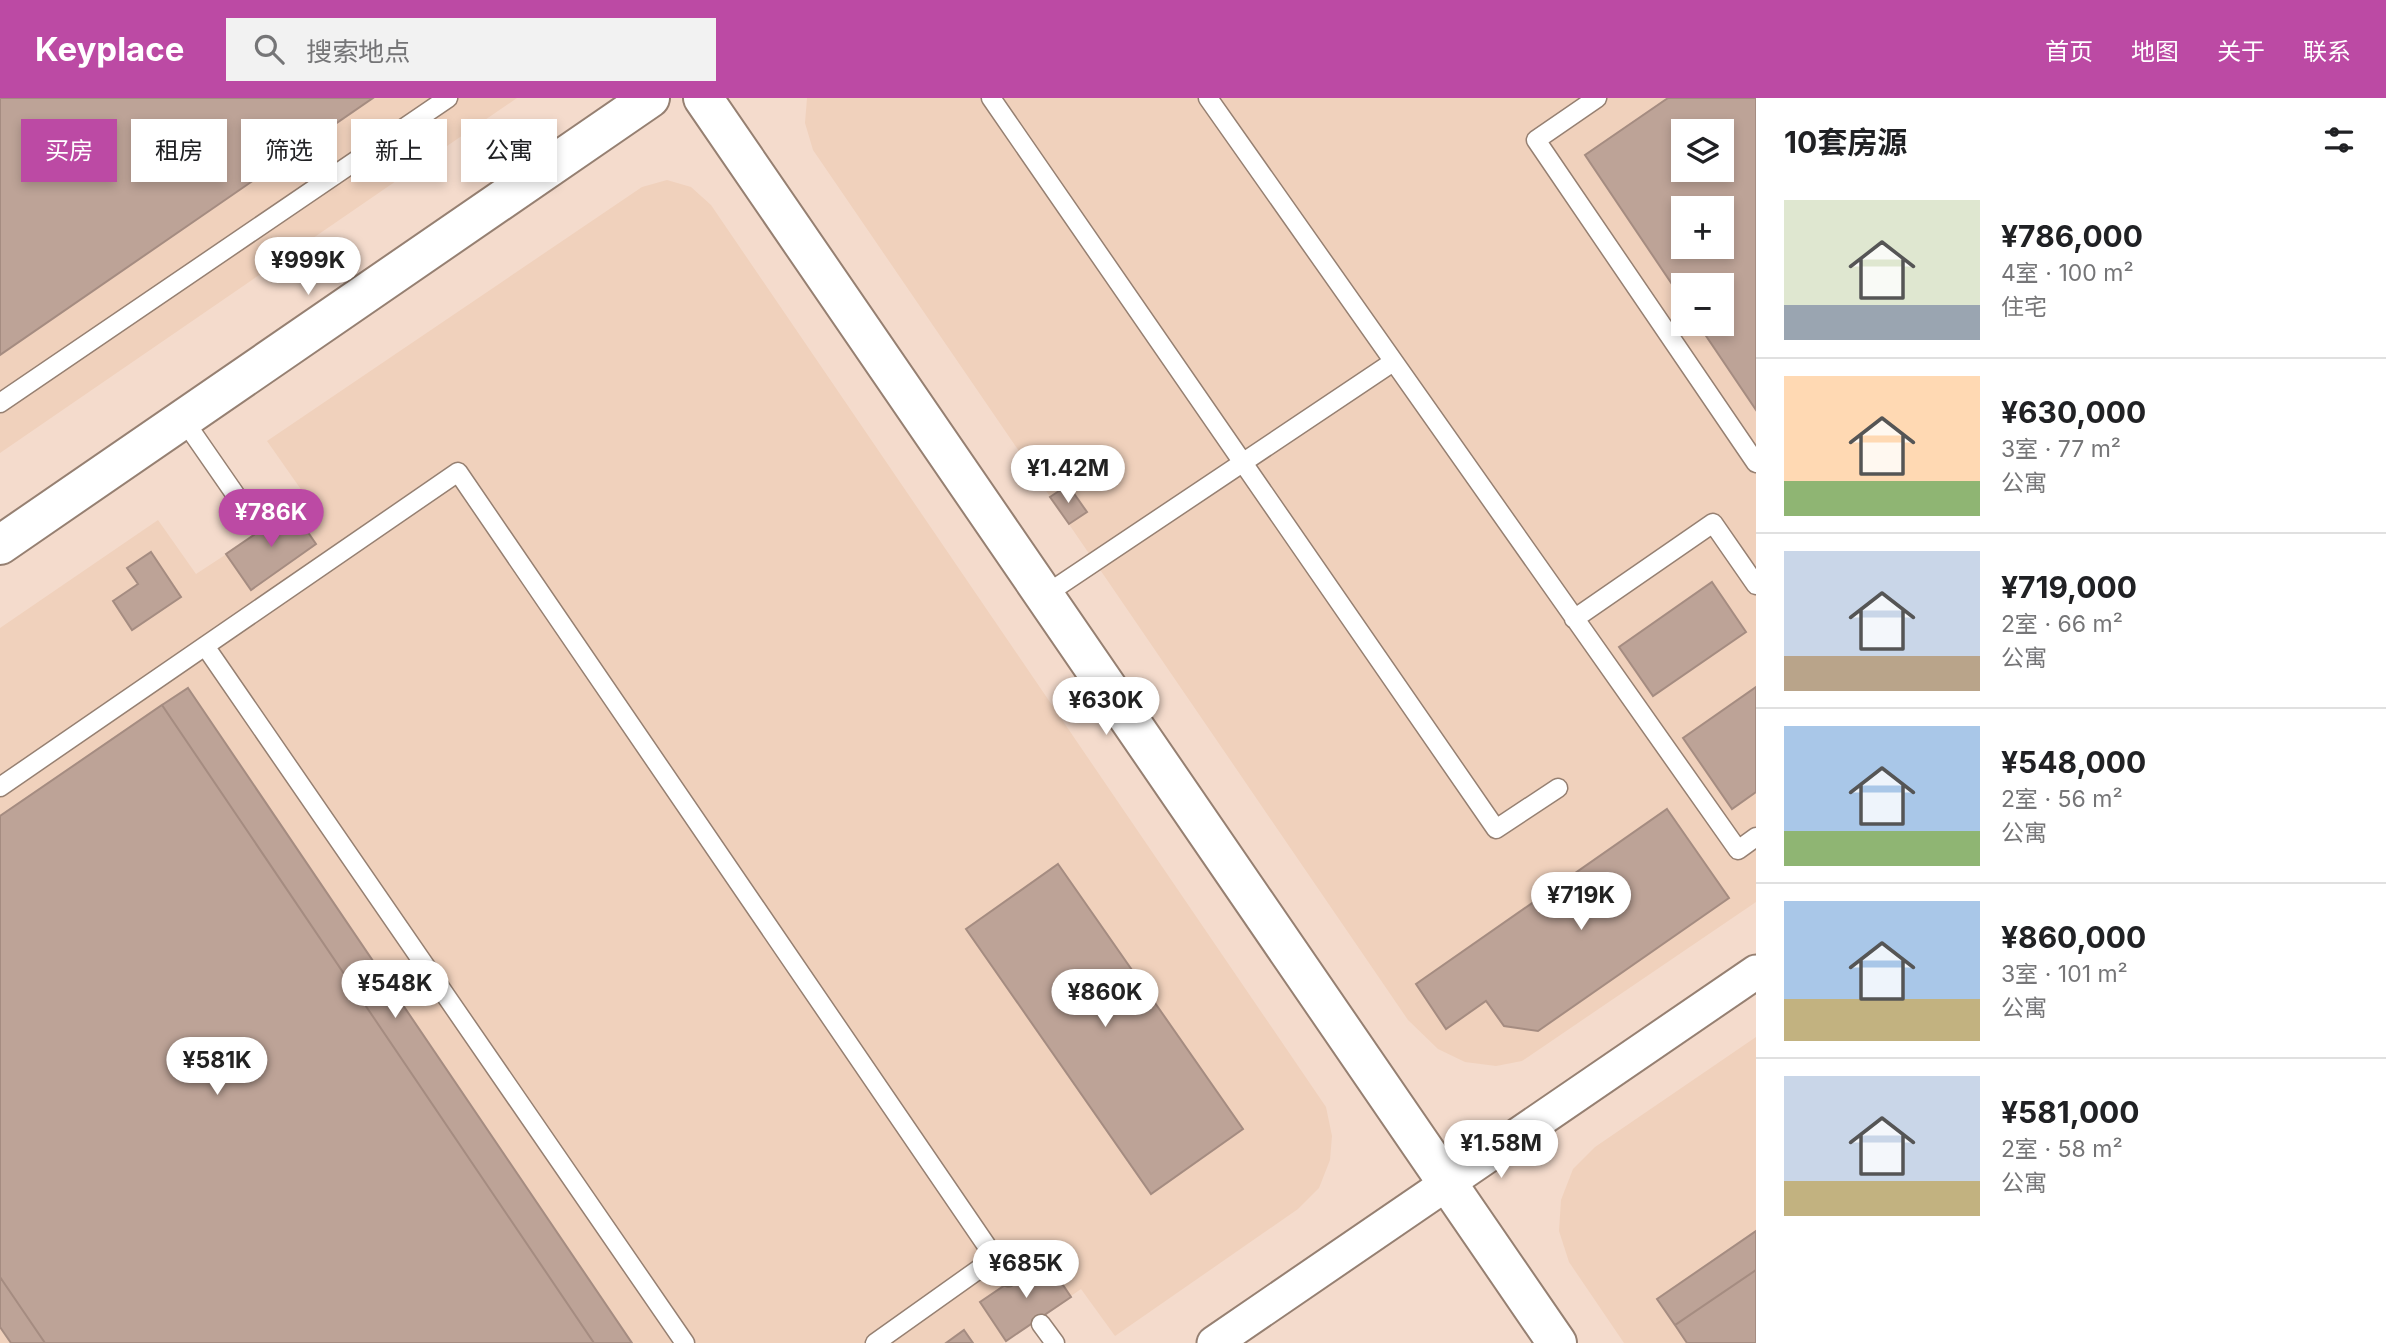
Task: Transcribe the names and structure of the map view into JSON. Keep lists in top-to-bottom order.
{
  "page": {
    "header": "Keyplace",
    "search": "搜索地点",
    "nav": [
      "首页",
      "地图",
      "关于",
      "联系"
    ],
    "heading": "10套房源",
    "map_buttons": ["+", "−"],
    "chip": [
      "买房",
      "租房",
      "筛选",
      "新上",
      "公寓"
    ],
    "list": [
      {
        "name": "¥786,000",
        "note": "4室 · 100 m² · 住宅"
      },
      {
        "name": "¥630,000",
        "note": "3室 · 77 m² · 公寓"
      },
      {
        "name": "¥719,000",
        "note": "2室 · 66 m² · 公寓"
      },
      {
        "name": "¥548,000",
        "note": "2室 · 56 m² · 公寓"
      },
      {
        "name": "¥860,000",
        "note": "3室 · 101 m² · 公寓"
      },
      {
        "name": "¥581,000",
        "note": "2室 · 58 m² · 公寓"
      }
    ],
    "price": [
      "¥999K",
      "¥1.42M",
      "¥786K",
      "¥630K",
      "¥719K",
      "¥548K",
      "¥860K",
      "¥581K",
      "¥1.58M",
      "¥685K"
    ]
  }
}
